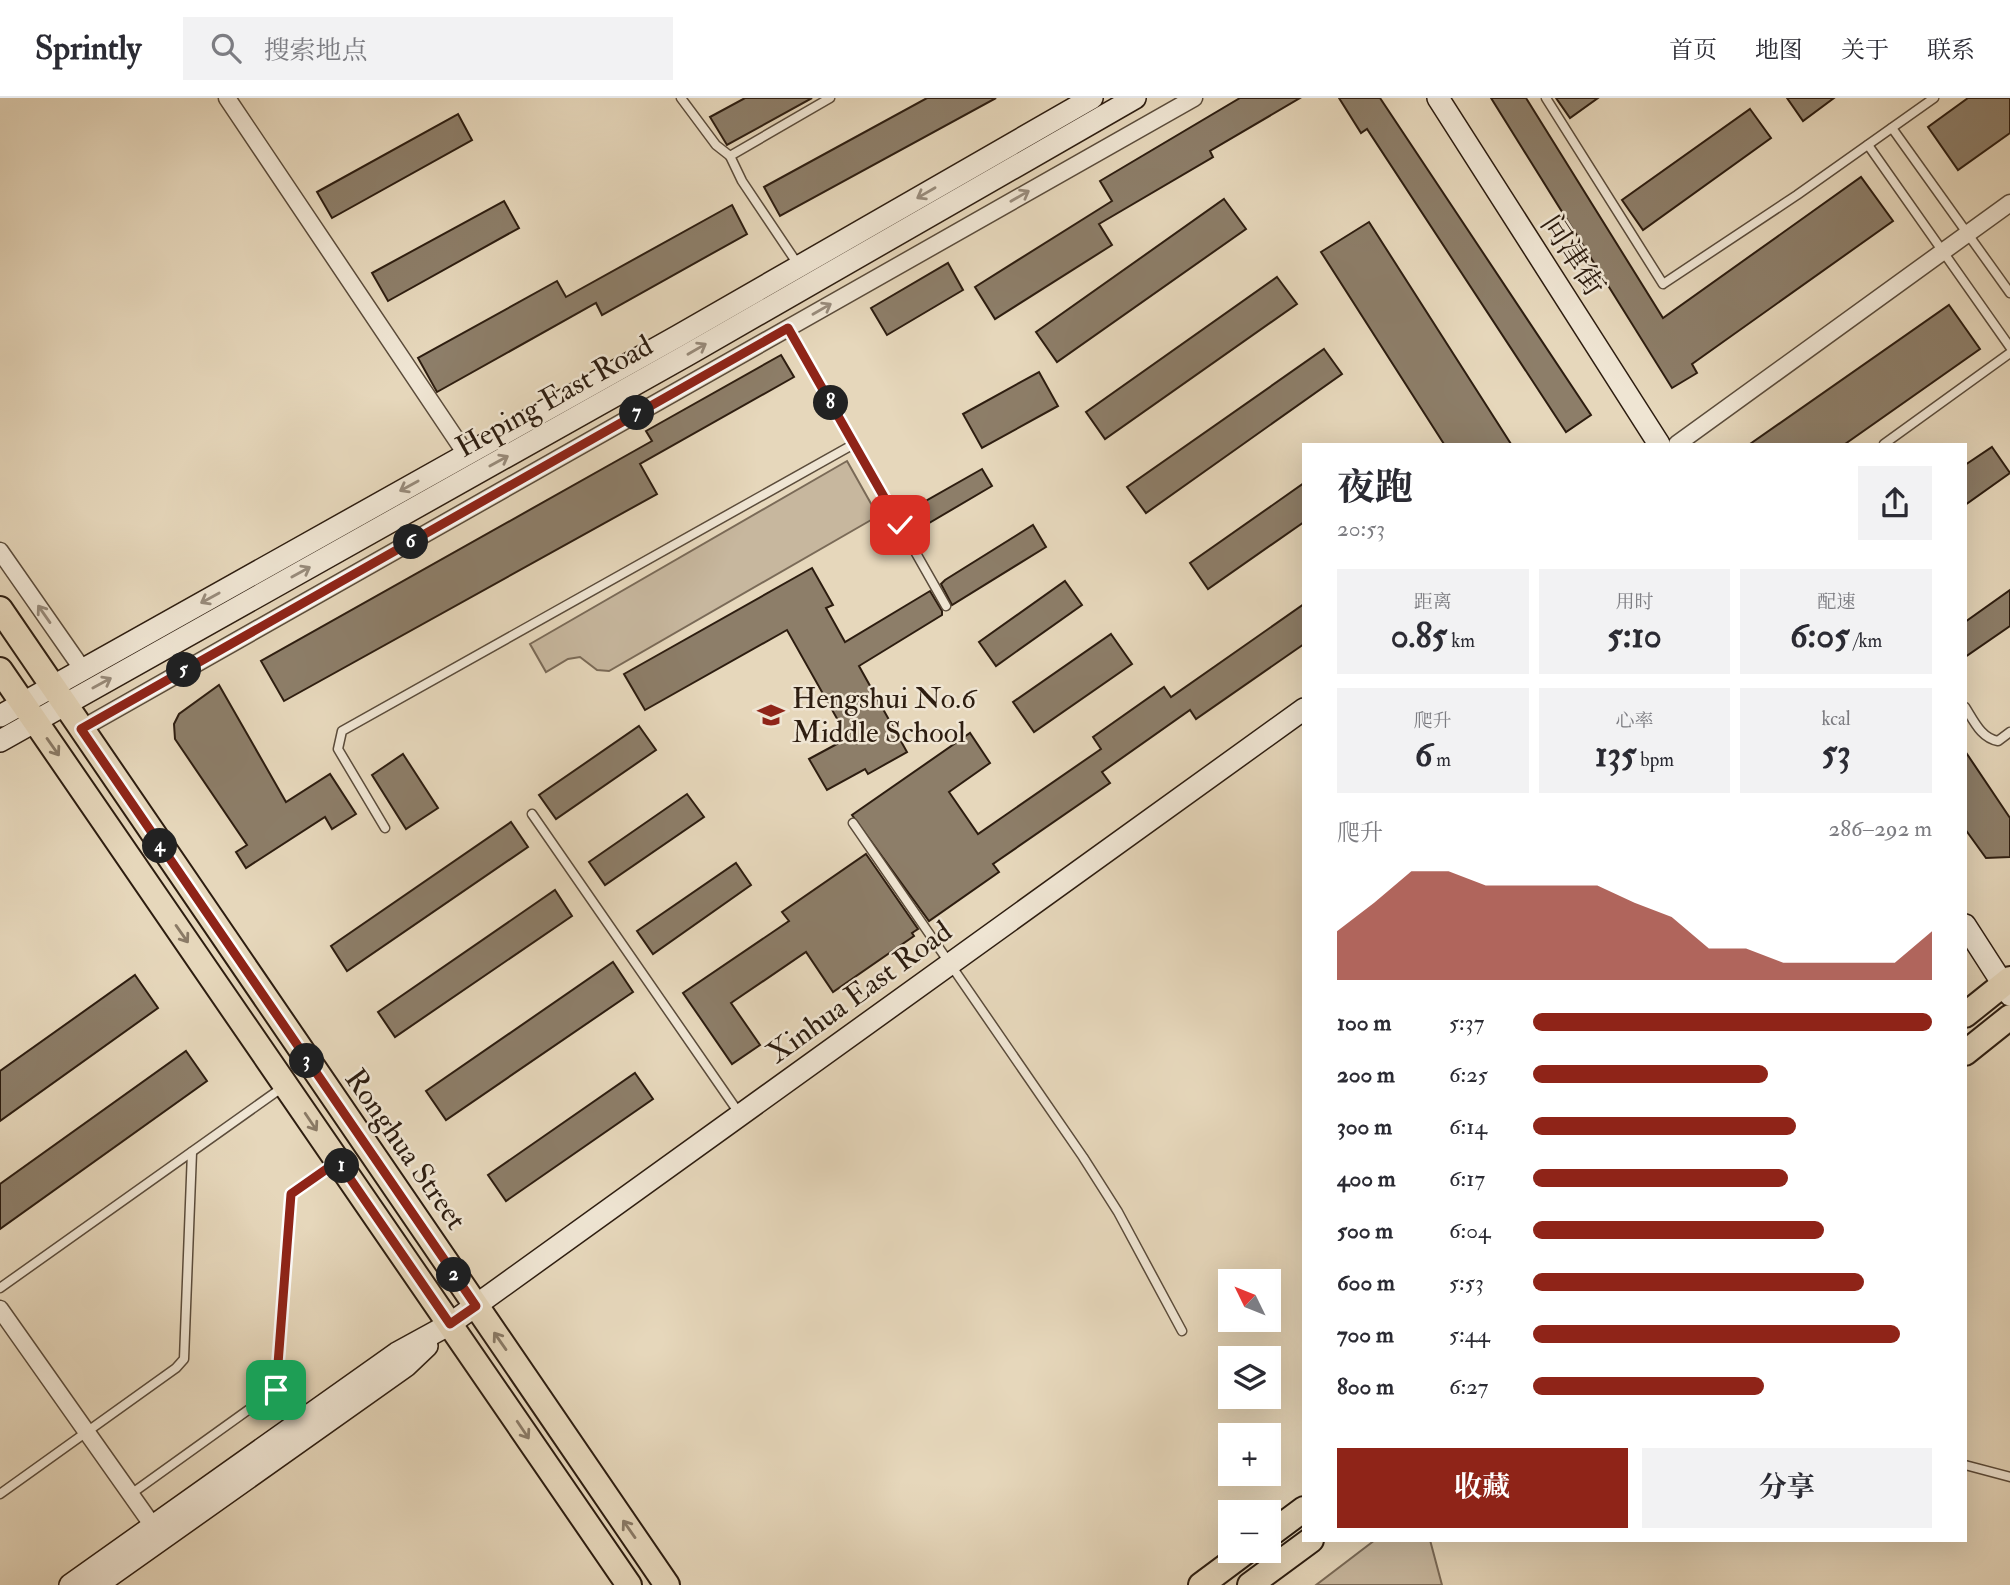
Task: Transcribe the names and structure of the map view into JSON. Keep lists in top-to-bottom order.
{
  "streets": {
    "main road": [
      "问津街",
      "Heping East Road",
      "Xinhua East Road",
      "Ronghua Street"
    ]
  },
  "crossings": [
    ["Heping East Road", "Ronghua Street"],
    ["Xinhua East Road", "Ronghua Street"]
  ],
  "places": {
    "school or university": ["Hengshui No.6 Middle School"]
  },
  "north": "top left",
  "page": {
    "header": "Sprintly",
    "search": "搜索地点",
    "nav": [
      "首页",
      "地图",
      "关于",
      "联系"
    ],
    "pins": [
      "8",
      "7",
      "6",
      "5",
      "4",
      "3",
      "1",
      "2"
    ],
    "heading": ["夜跑", "20:53"],
    "stats": [
      ["距离", "0.85 km"],
      ["用时", "5:10"],
      ["配速", "6:05 /km"],
      ["爬升", "6 m"],
      ["心率", "135 bpm"],
      ["kcal", "53"]
    ],
    "chart": ["爬升", "286–292 m"],
    "list": [
      {
        "name": "100 m",
        "note": "5:37"
      },
      {
        "name": "200 m",
        "note": "6:25"
      },
      {
        "name": "300 m",
        "note": "6:14"
      },
      {
        "name": "400 m",
        "note": "6:17"
      },
      {
        "name": "500 m",
        "note": "6:04"
      },
      {
        "name": "600 m",
        "note": "5:53"
      },
      {
        "name": "700 m",
        "note": "5:44"
      },
      {
        "name": "800 m",
        "note": "6:27"
      }
    ],
    "map_buttons": ["+", "−"],
    "buttons": ["收藏", "分享"]
  }
}
